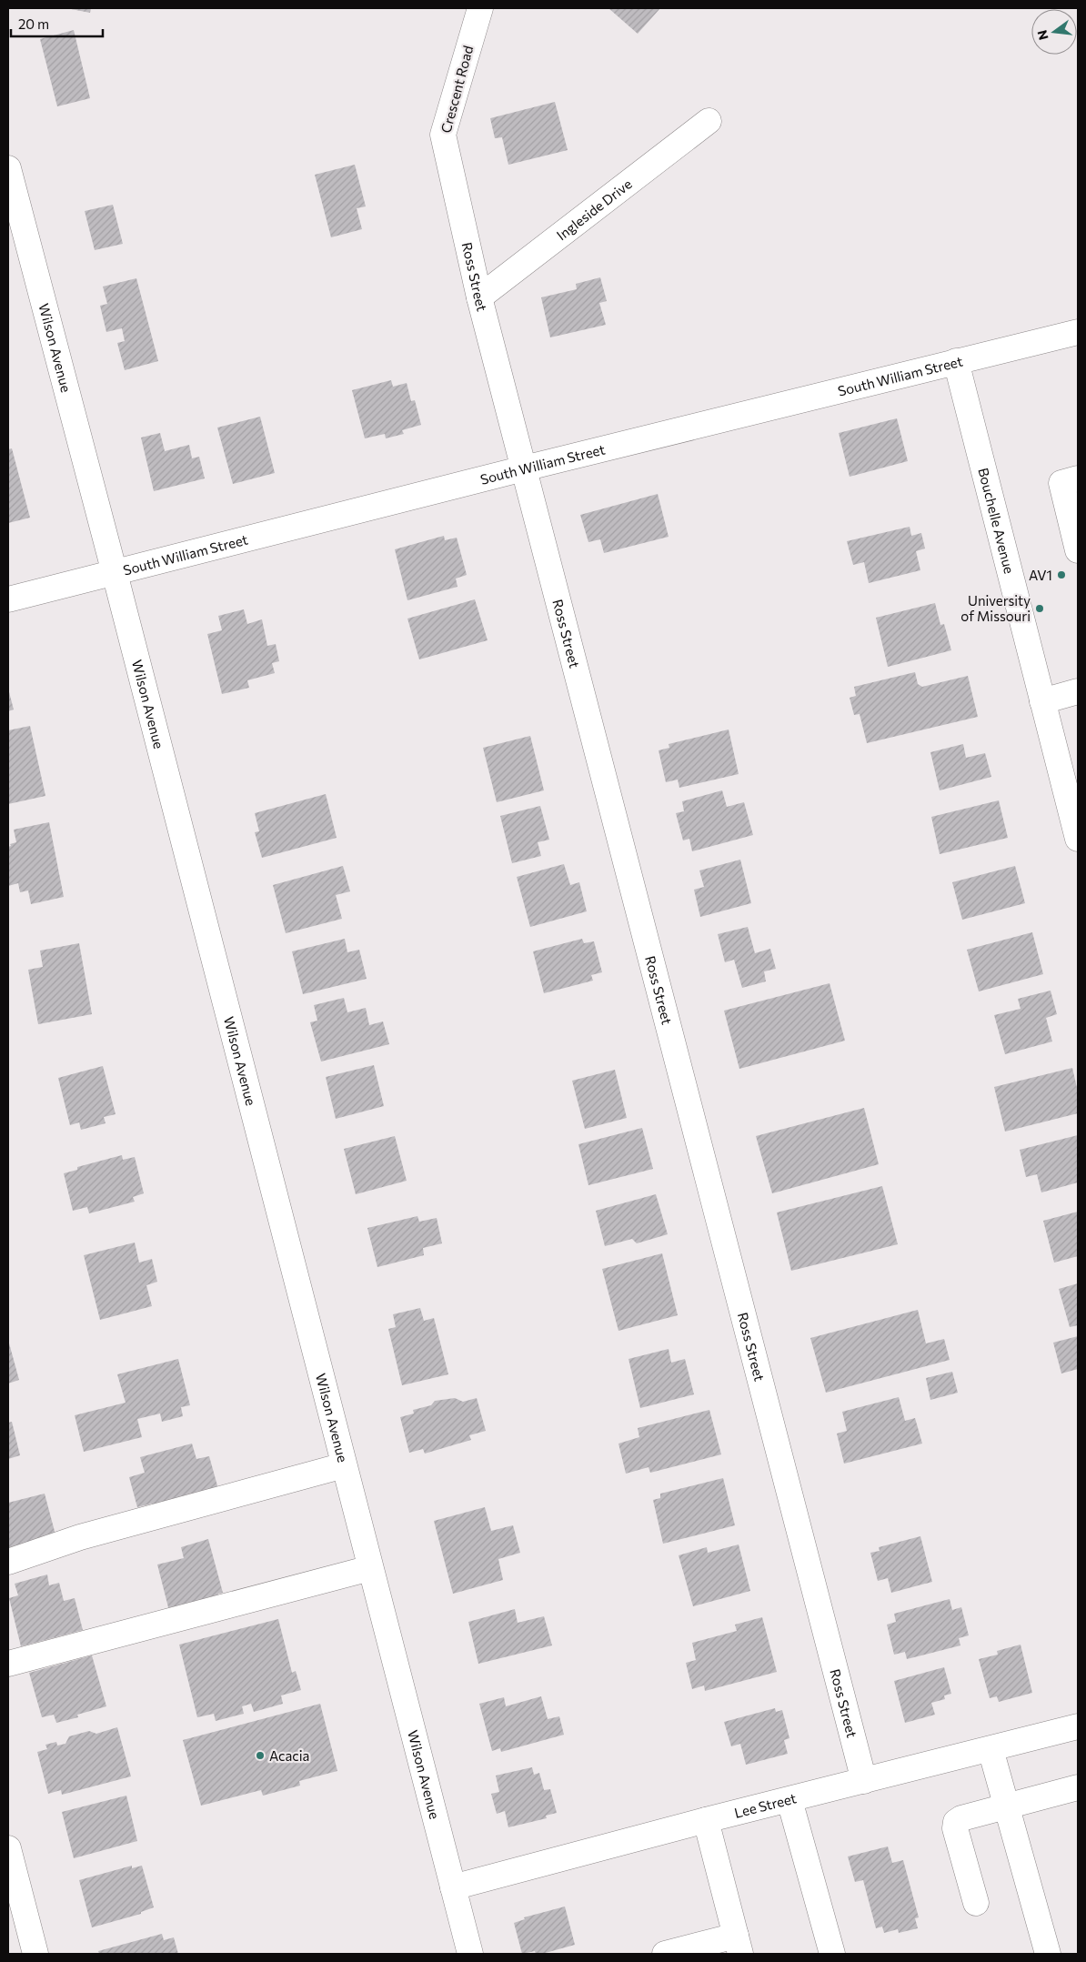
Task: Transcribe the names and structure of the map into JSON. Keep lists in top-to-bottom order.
{
  "streets": {
    "street": [
      "Crescent Road",
      "Ingleside Drive",
      "Ross Street",
      "Wilson Avenue",
      "South William Street",
      "Bouchelle Avenue",
      "Lee Street"
    ]
  },
  "crossings": [
    ["Crescent Road", "Ross Street"],
    ["Ingleside Drive", "Ross Street"],
    ["Ross Street", "South William Street"],
    ["Ross Street", "Lee Street"],
    ["Wilson Avenue", "South William Street"],
    ["Wilson Avenue", "Lee Street"],
    ["South William Street", "Bouchelle Avenue"]
  ],
  "places": ["AV1", "University of Missouri", "Acacia"],
  "scale_bar": "20 m",
  "north": "left"
}
